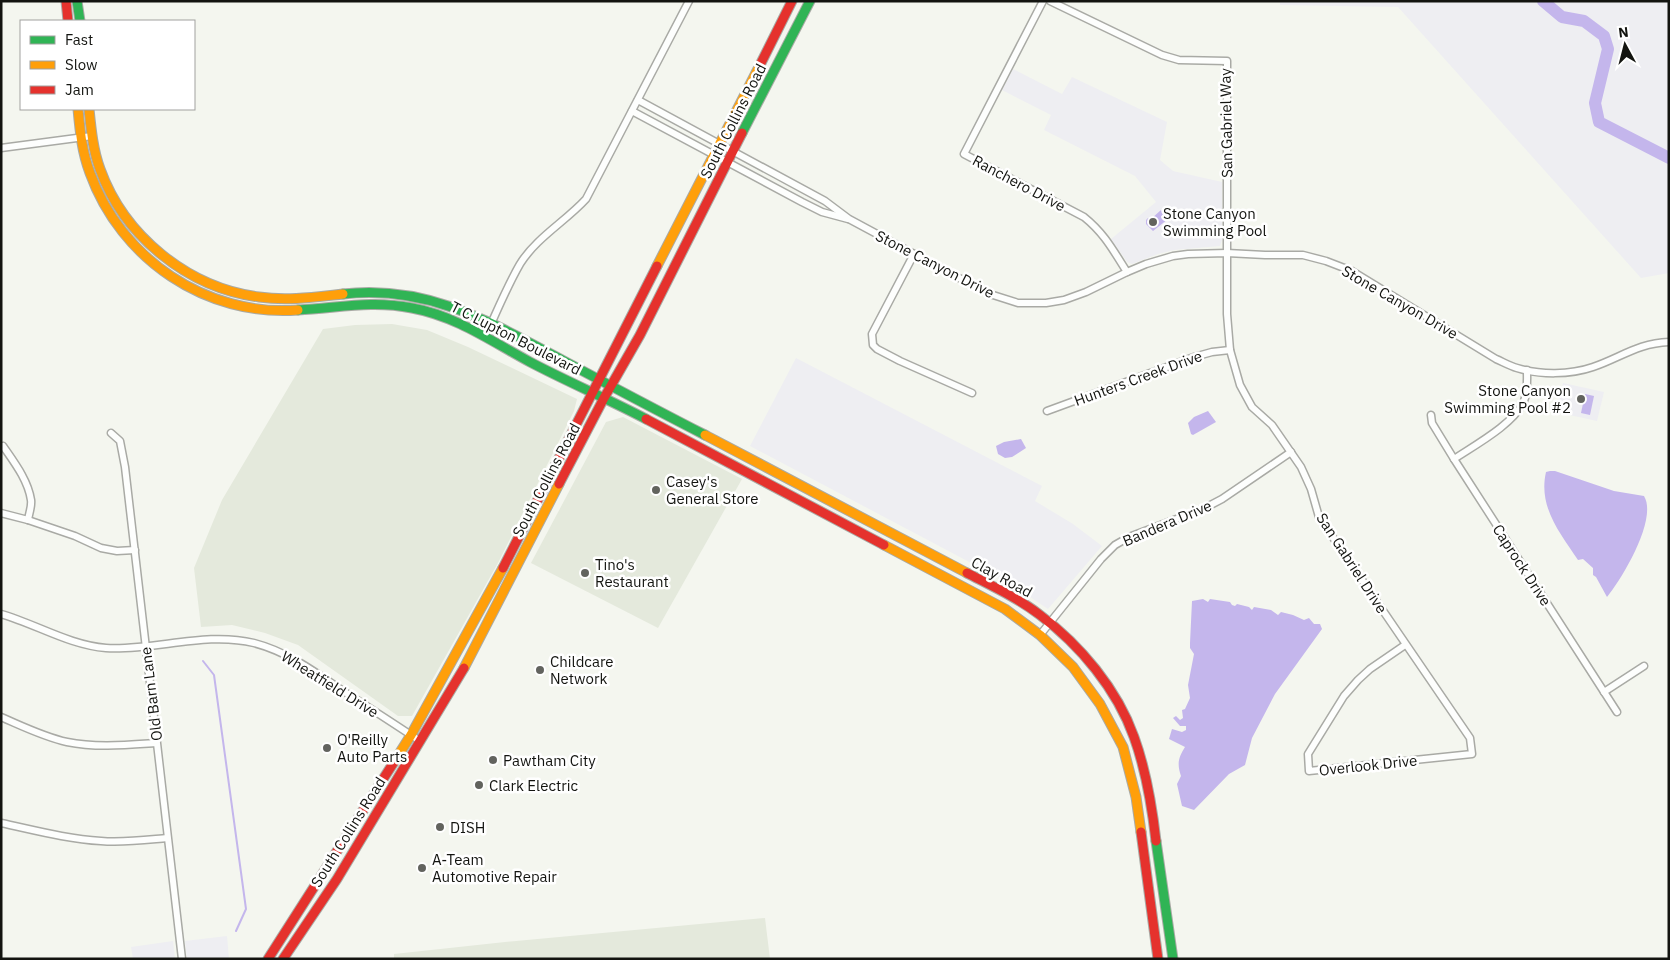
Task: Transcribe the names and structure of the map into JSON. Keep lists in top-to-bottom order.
{
  "streets": {
    "main road": ["South Collins Road", "T C Lupton Boulevard", "Clay Road"],
    "street": [
      "San Gabriel Way",
      "Ranchero Drive",
      "Stone Canyon Drive",
      "Hunters Creek Drive",
      "Bandera Drive",
      "San Gabriel Drive",
      "Caprock Drive",
      "Wheatfield Drive",
      "Old Barn Lane",
      "Overlook Drive"
    ]
  },
  "crossings": [
    ["South Collins Road", "Stone Canyon Drive"],
    ["South Collins Road", "T C Lupton Boulevard"],
    ["South Collins Road", "Clay Road"],
    ["South Collins Road", "Wheatfield Drive"],
    ["San Gabriel Way", "Stone Canyon Drive"],
    ["San Gabriel Way", "San Gabriel Drive"],
    ["Ranchero Drive", "Stone Canyon Drive"],
    ["Stone Canyon Drive", "San Gabriel Drive"],
    ["T C Lupton Boulevard", "Clay Road"],
    ["Hunters Creek Drive", "San Gabriel Drive"],
    ["Bandera Drive", "San Gabriel Drive"],
    ["Bandera Drive", "Clay Road"],
    ["San Gabriel Drive", "Overlook Drive"],
    ["Wheatfield Drive", "Old Barn Lane"]
  ],
  "places": [
    "Stone Canyon Swimming Pool",
    "Stone Canyon Swimming Pool #2",
    "Casey's General Store",
    "Tino's Restaurant",
    "Childcare Network",
    "O'Reilly Auto Parts",
    "Pawtham City",
    "Clark Electric",
    "DISH",
    "A-Team Automotive Repair"
  ],
  "legend": ["Fast", "Slow", "Jam"],
  "north": "top"
}
